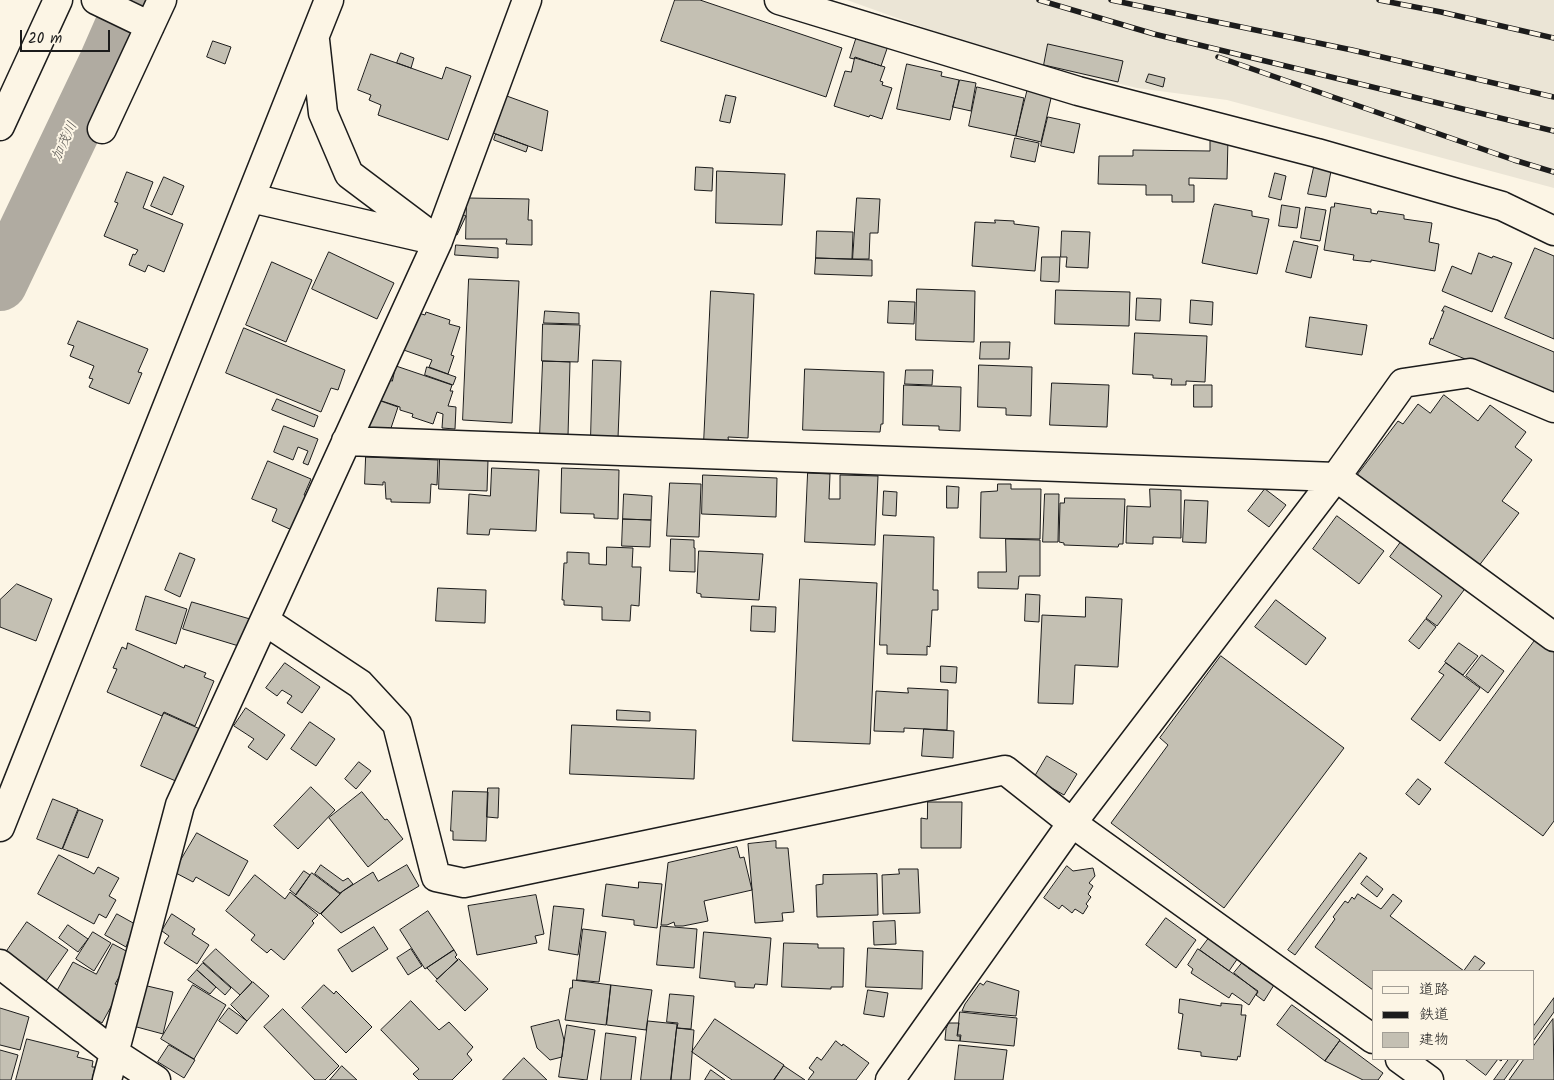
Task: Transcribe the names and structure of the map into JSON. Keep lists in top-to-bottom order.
{
  "water": ["加茂川"],
  "legend": ["道路", "鉄道", "建物"],
  "scale_bar": "20 m"
}
